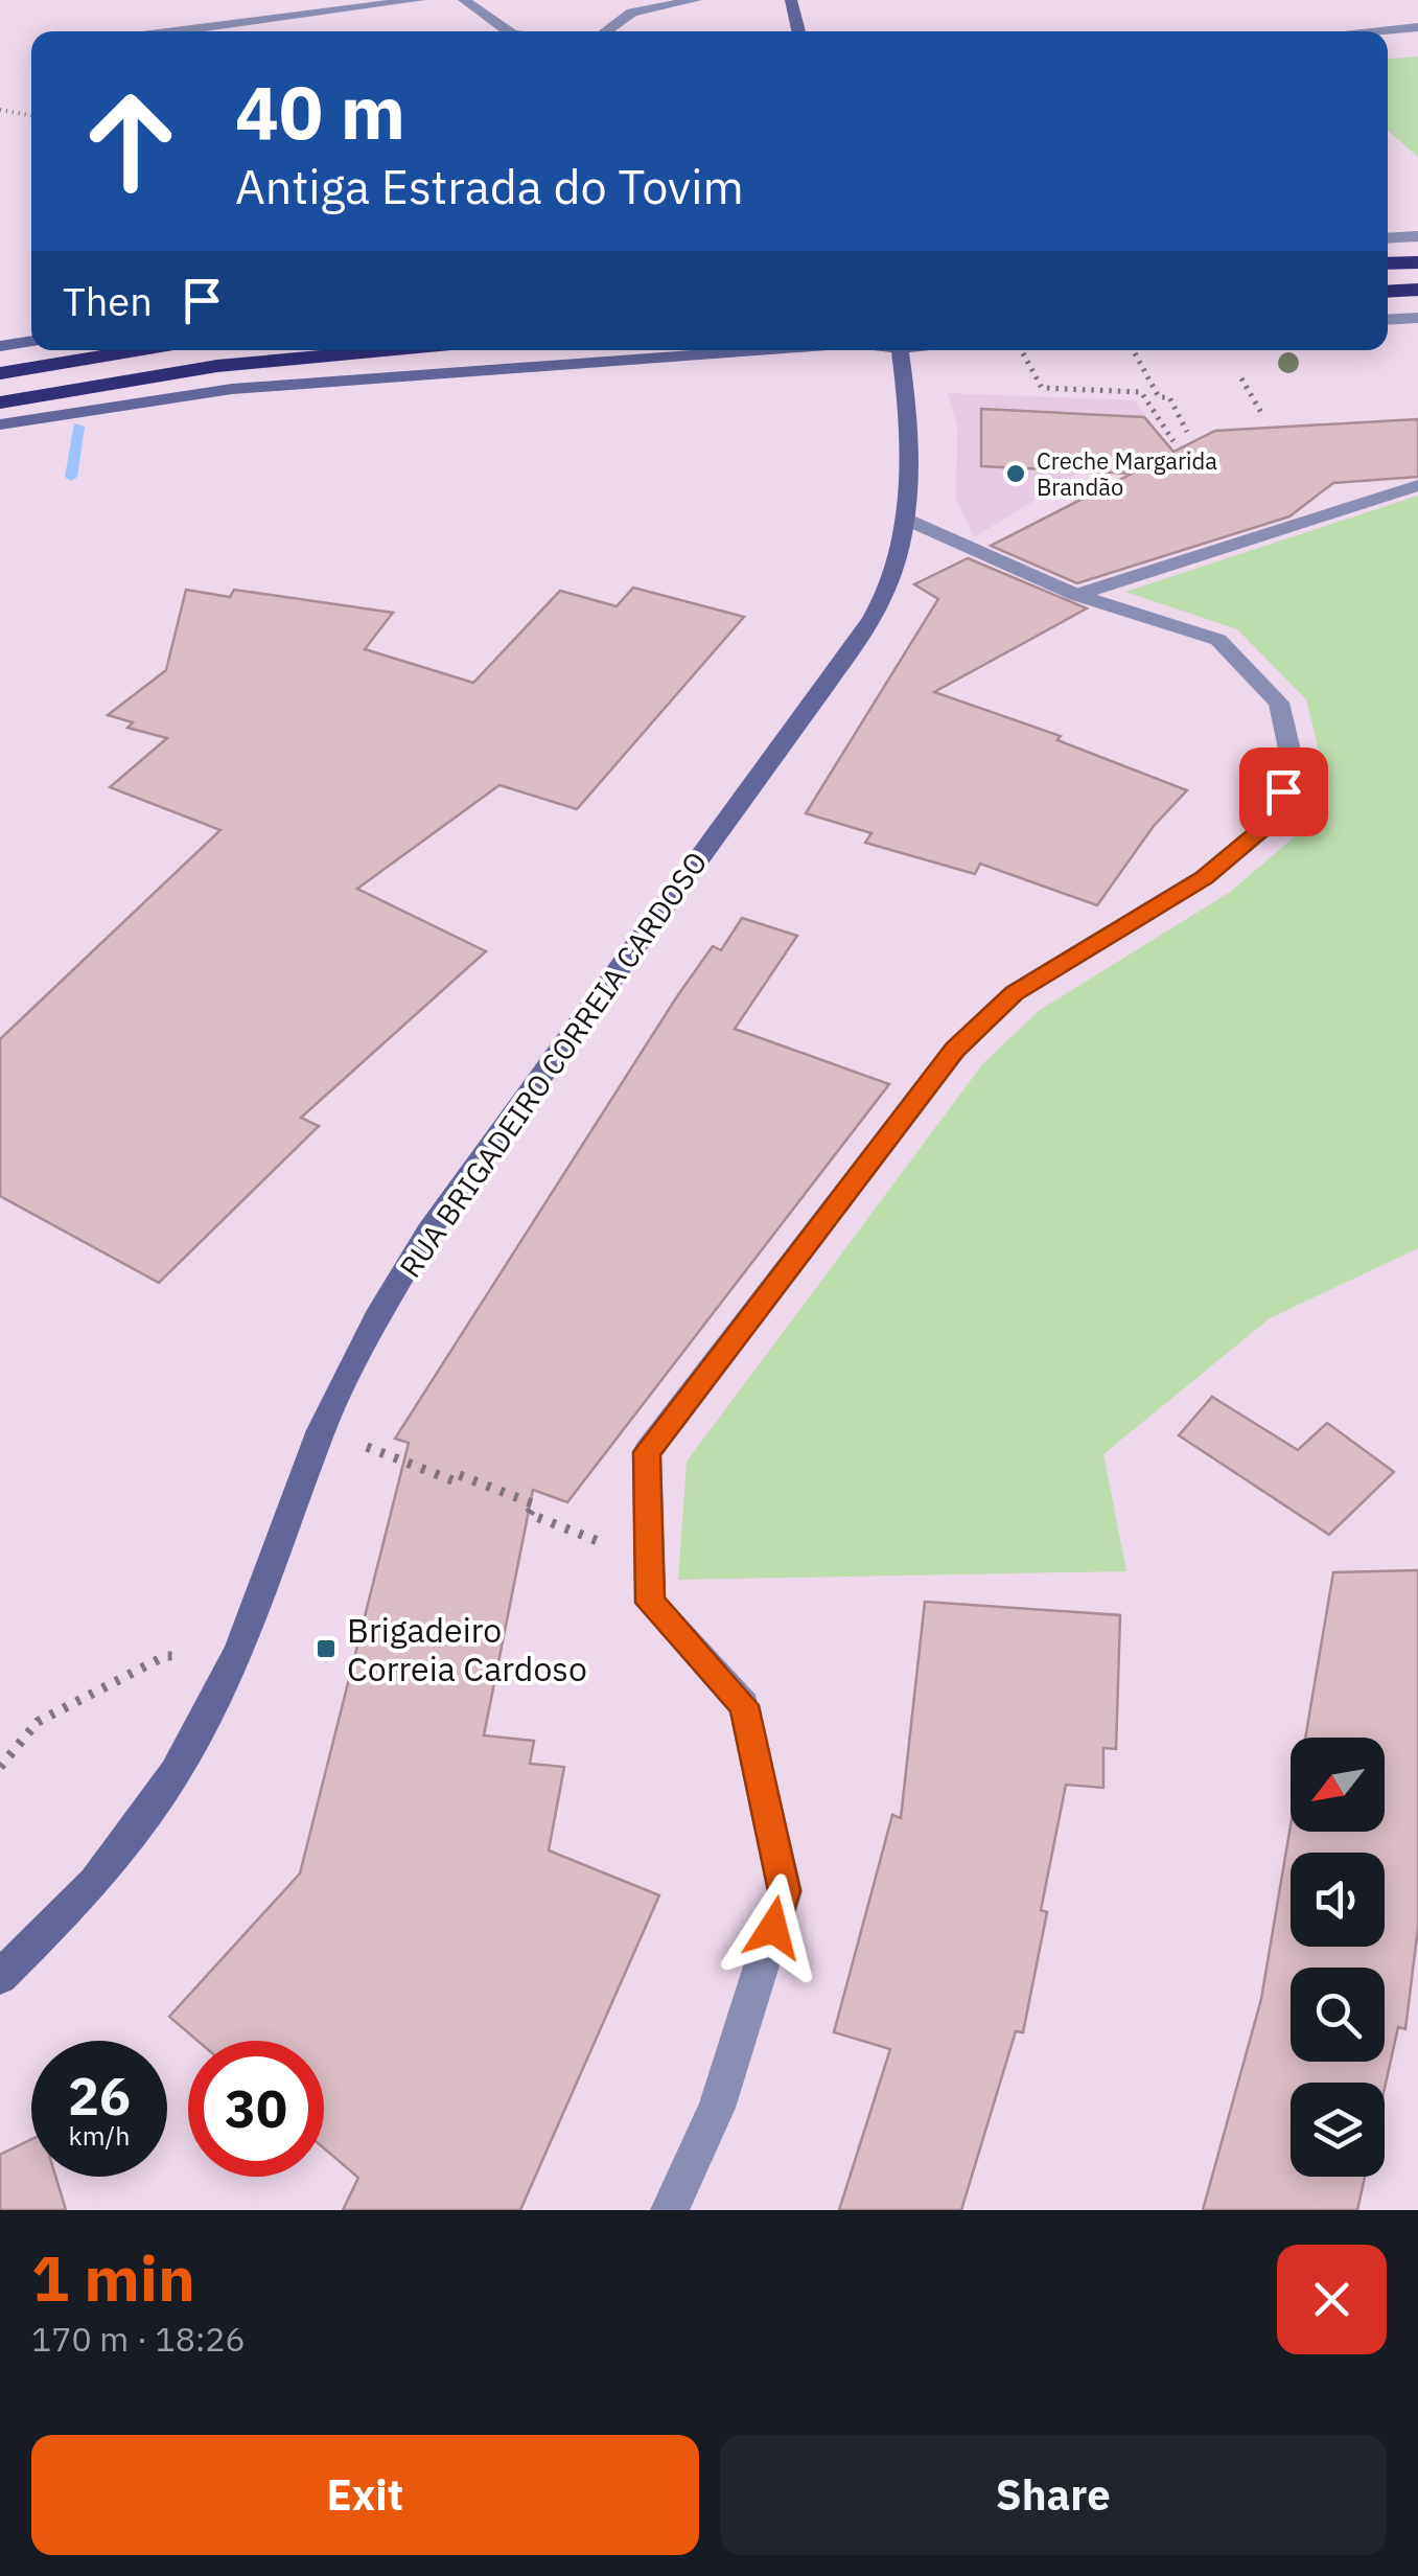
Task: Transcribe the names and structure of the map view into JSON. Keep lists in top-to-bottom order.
{
  "streets": {
    "street": ["RUA BRIGADEIRO CORREIA CARDOSO"]
  },
  "places": {
    "other": ["Creche Margarida Brandão"],
    "transit": ["Brigadeiro Correia Cardoso"]
  },
  "north": "bottom left",
  "page": {
    "turn": ["40 m", "Antiga Estrada do Tovim"],
    "then": "Then",
    "speed": "26 km/h",
    "limit": "30",
    "heading": ["1 min", "170 m · 18:26"],
    "buttons": ["Exit", "Share"]
  }
}
